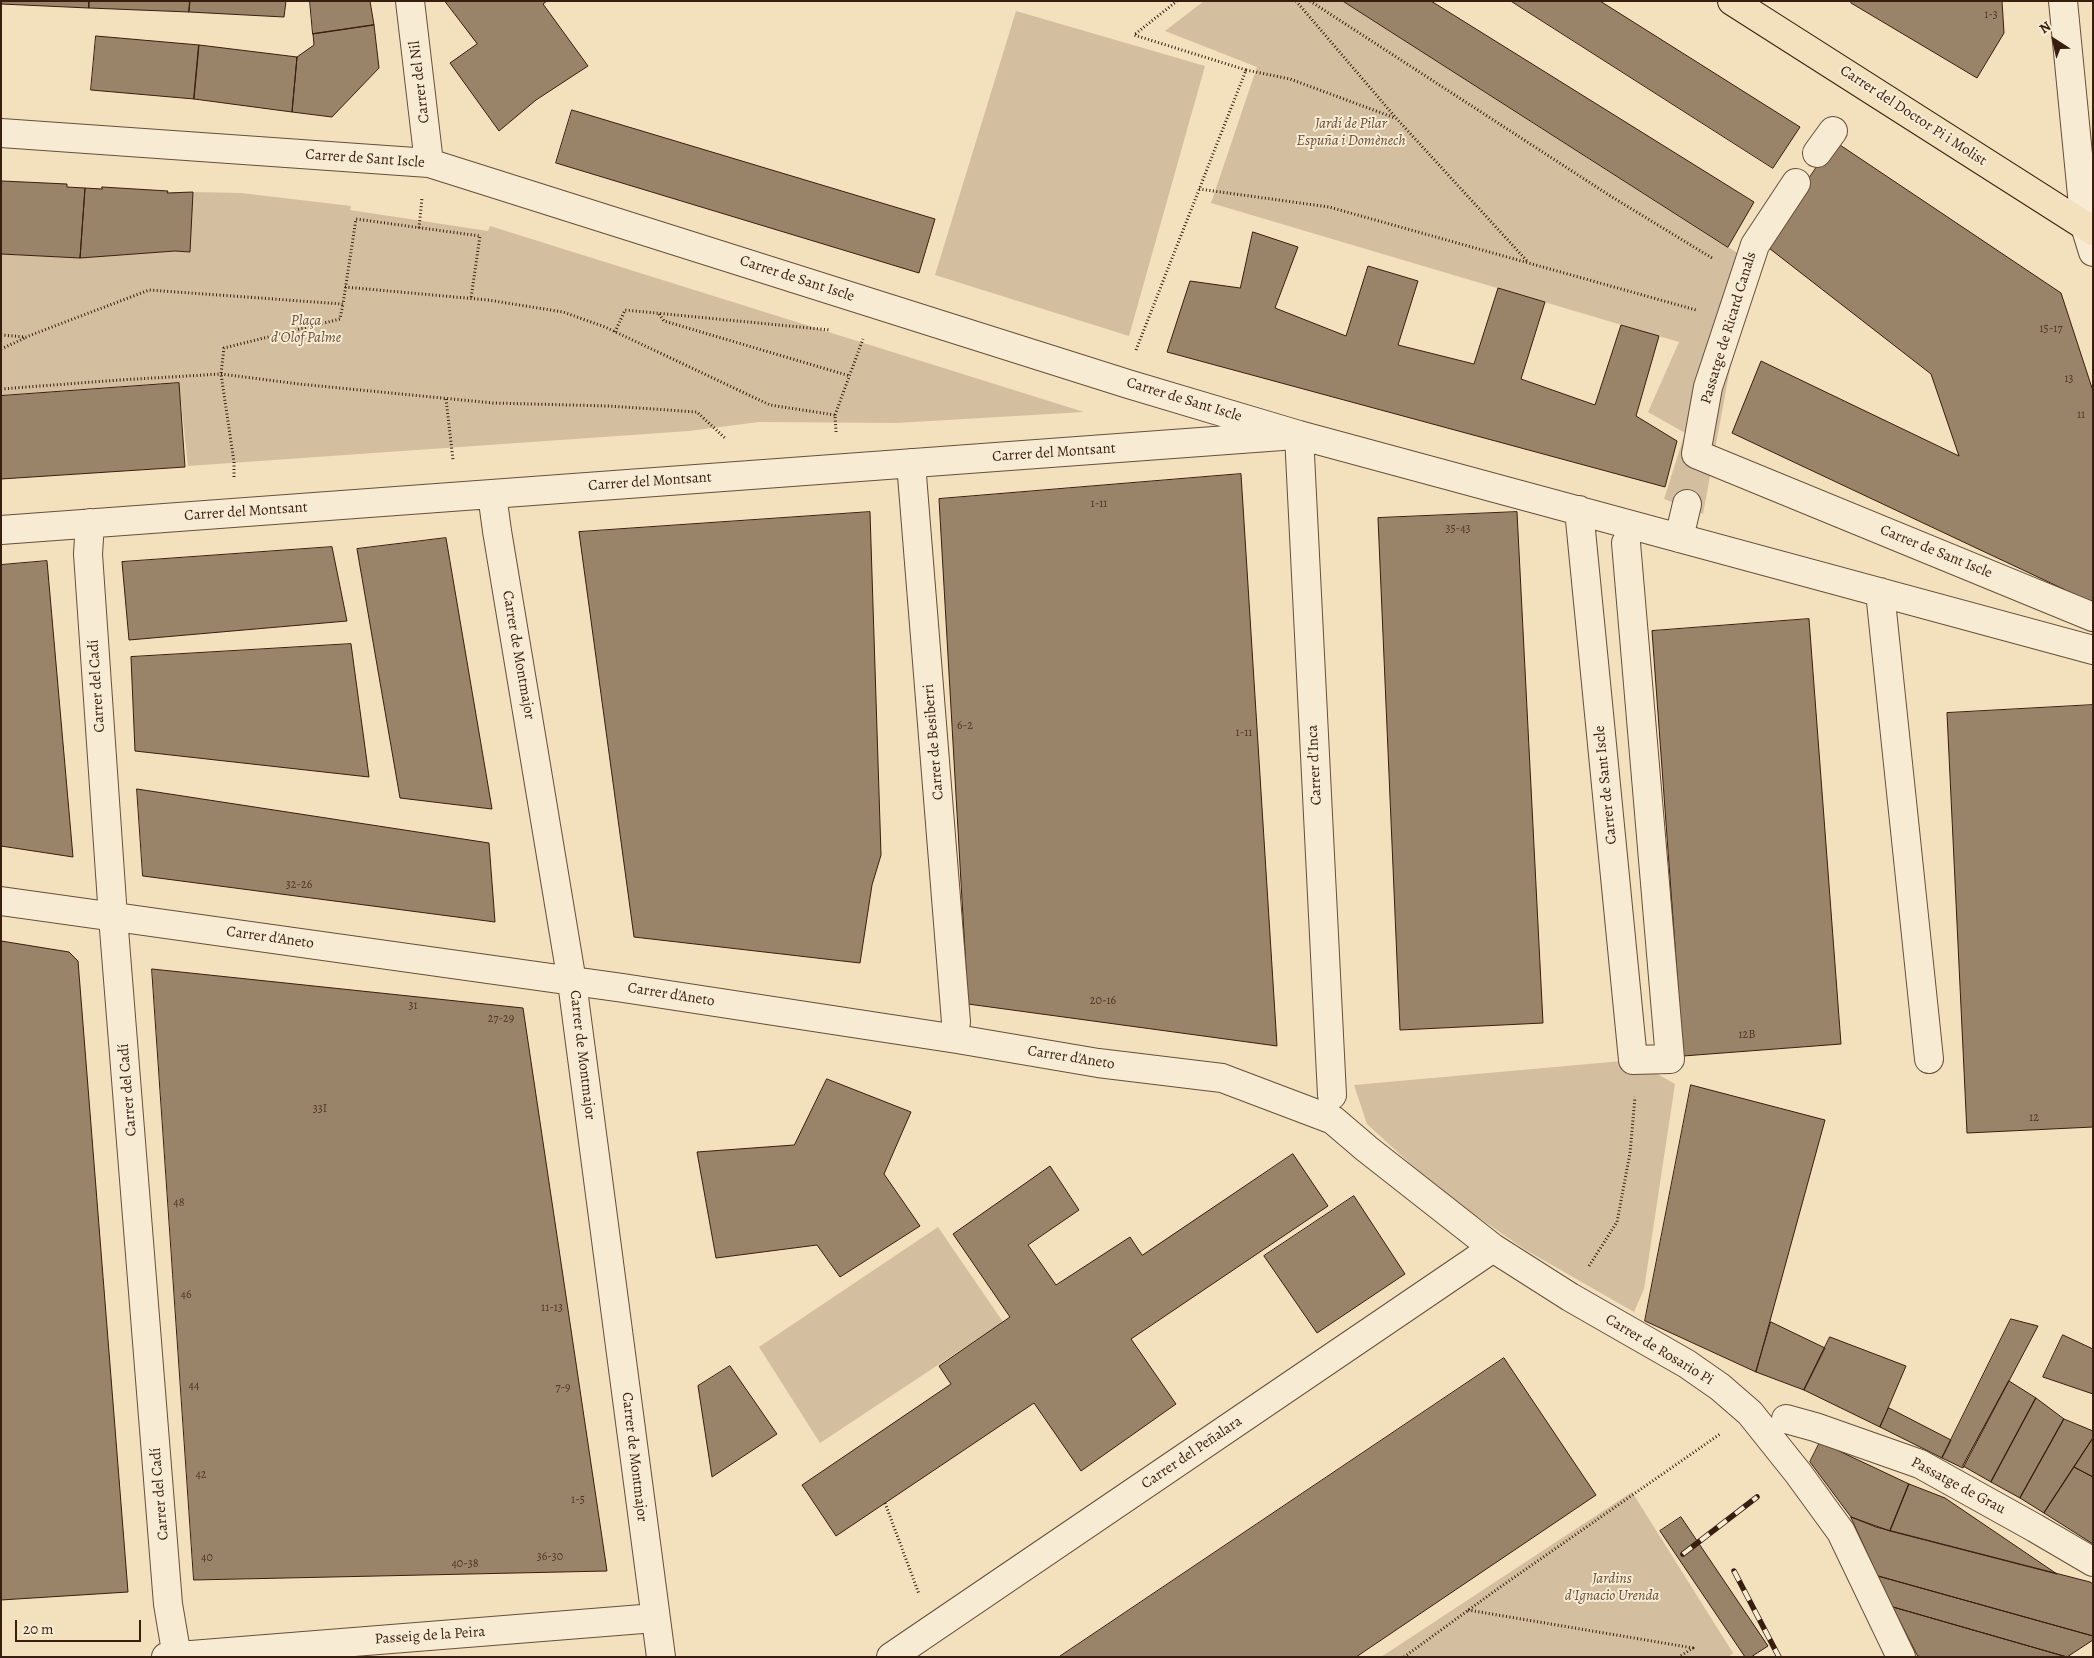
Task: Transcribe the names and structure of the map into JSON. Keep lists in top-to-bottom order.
{
  "streets": {
    "main road": ["Carrer del Doctor Pi i Molist"],
    "street": [
      "Carrer del Nil",
      "Carrer de Sant Iscle",
      "Passatge de Ricard Canals",
      "Carrer del Montsant",
      "Carrer de Montmajor",
      "Carrer del Cadí",
      "Carrer de Besiberri",
      "Carrer d'Inca",
      "Carrer d'Aneto",
      "Carrer de Rosario Pi",
      "Carrer del Peñalara",
      "Passatge de Grau",
      "Passeig de la Peira"
    ]
  },
  "crossings": [
    ["Carrer del Nil", "Carrer de Sant Iscle"],
    ["Carrer de Sant Iscle", "Passatge de Ricard Canals"],
    ["Carrer de Sant Iscle", "Carrer del Montsant"],
    ["Carrer de Sant Iscle", "Carrer d'Inca"],
    ["Carrer del Montsant", "Carrer de Montmajor"],
    ["Carrer del Montsant", "Carrer del Cadí"],
    ["Carrer del Montsant", "Carrer de Besiberri"],
    ["Carrer del Montsant", "Carrer d'Inca"],
    ["Carrer de Montmajor", "Carrer d'Aneto"],
    ["Carrer de Montmajor", "Passeig de la Peira"],
    ["Carrer del Cadí", "Carrer d'Aneto"],
    ["Carrer del Cadí", "Passeig de la Peira"],
    ["Carrer d'Inca", "Carrer d'Aneto"],
    ["Carrer d'Inca", "Carrer de Rosario Pi"],
    ["Carrer d'Aneto", "Carrer de Rosario Pi"],
    ["Carrer de Rosario Pi", "Carrer del Peñalara"]
  ],
  "parks": ["Jardí de Pilar Espuña i Domènech", "Plaça d'Olof Palme", "Jardins d'Ignacio Urenda"],
  "house_numbers": [
    "1-3",
    "15-17",
    "13",
    "11",
    "1-11",
    "35-43",
    "6-2",
    "1-11",
    "32-26",
    "20-16",
    "31",
    "27-29",
    "12B",
    "33I",
    "12",
    "48",
    "46",
    "11-13",
    "44",
    "7-9",
    "42",
    "1-5",
    "36-30",
    "40",
    "40-38"
  ],
  "scale_bar": "20 m",
  "north": "top left"
}
